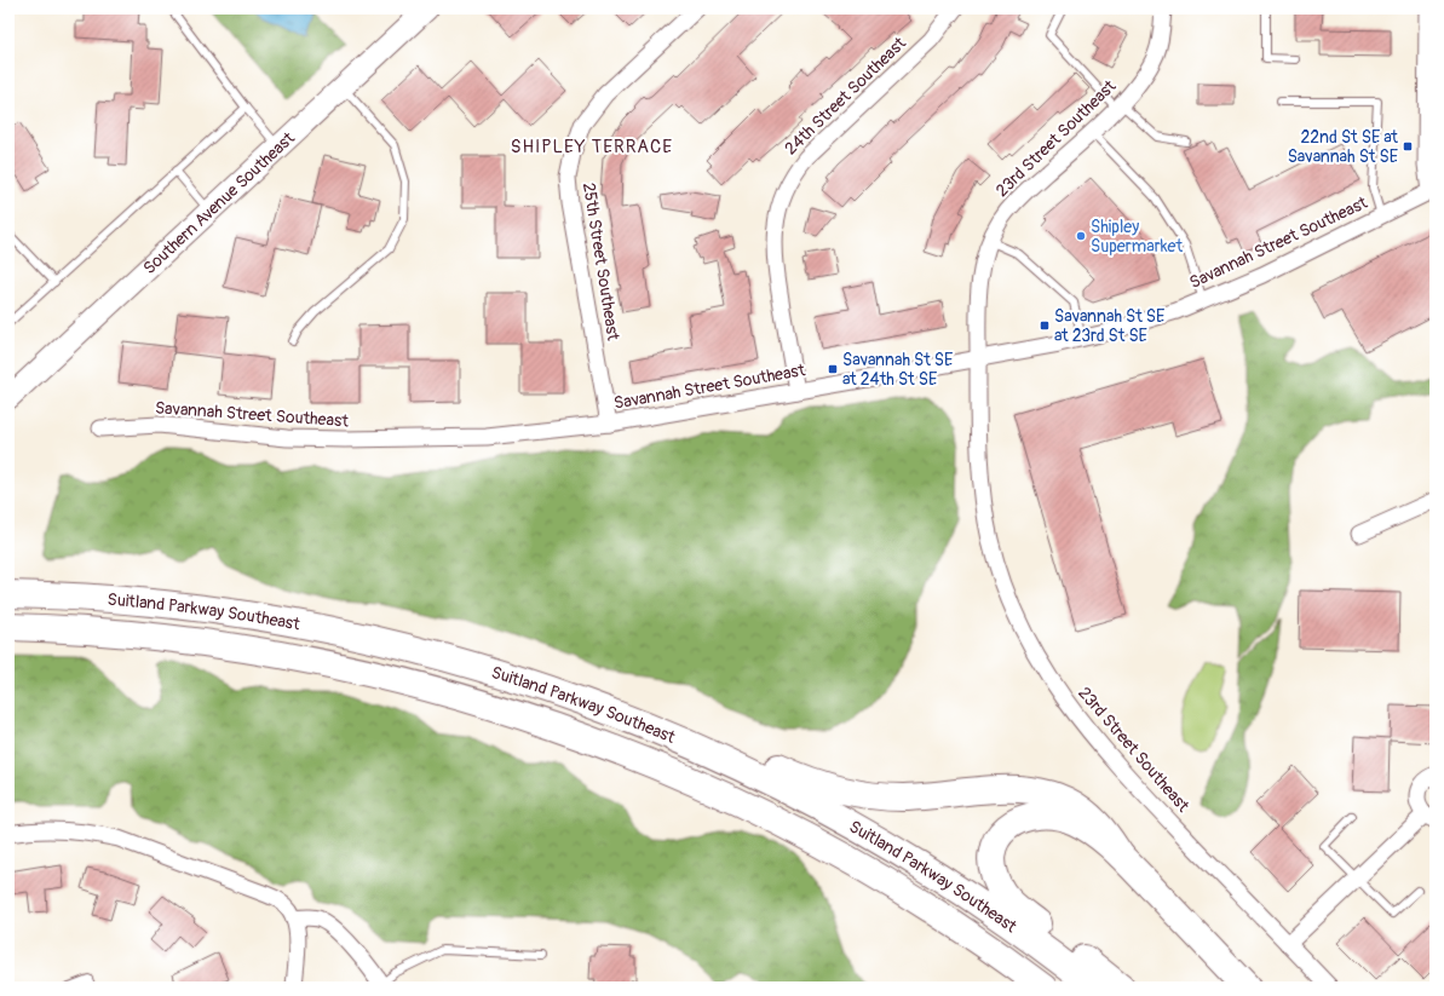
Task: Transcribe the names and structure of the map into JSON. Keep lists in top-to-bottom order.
{
  "streets": {
    "highway": ["Suitland Parkway Southeast"],
    "main road": ["Southern Avenue Southeast"],
    "street": [
      "24th Street Southeast",
      "23rd Street Southeast",
      "Savannah Street Southeast",
      "25th Street Southeast"
    ]
  },
  "crossings": [
    ["24th Street Southeast", "Savannah Street Southeast"],
    ["23rd Street Southeast", "Savannah Street Southeast"],
    ["Savannah Street Southeast", "25th Street Southeast"]
  ],
  "districts": ["SHIPLEY TERRACE"],
  "places": {
    "transit": ["22nd St SE at Savannah St SE", "Savannah St SE at 23rd St SE", "Savannah St SE at 24th St SE"],
    "other": ["Shipley Supermarket"]
  }
}
